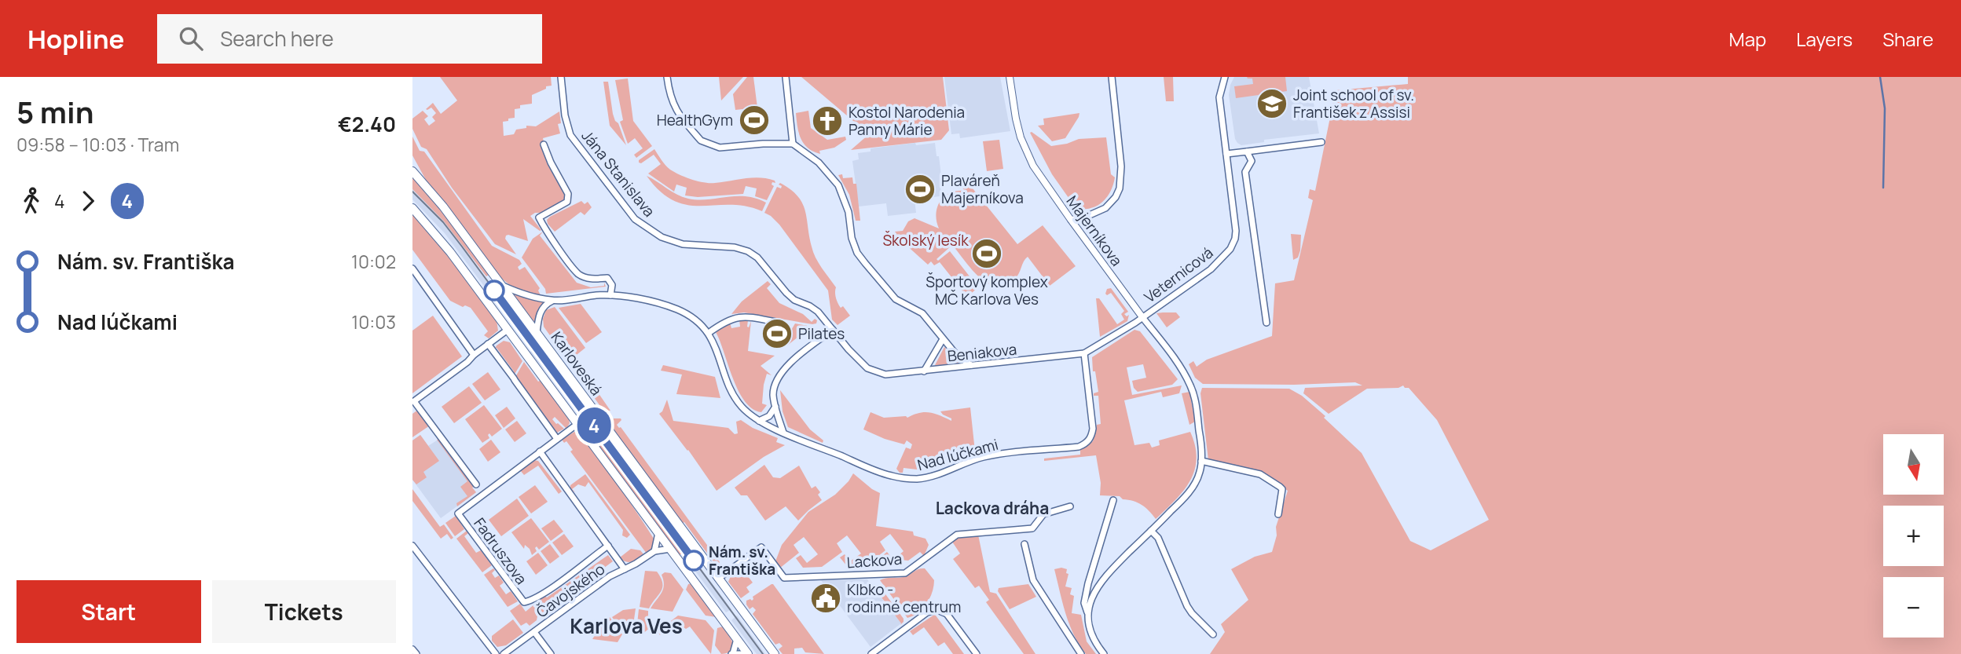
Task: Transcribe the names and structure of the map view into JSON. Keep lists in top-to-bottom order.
{
  "streets": {
    "main road": ["Karloveská"],
    "street": [
      "Jána Stanislava",
      "Majerníkova",
      "Veternicová",
      "Beniakova",
      "Nad lúčkami",
      "Fadruszova",
      "Lackova",
      "Čavojského"
    ]
  },
  "crossings": [
    ["Jána Stanislava", "Beniakova"],
    ["Majerníkova", "Veternicová"],
    ["Majerníkova", "Beniakova"],
    ["Veternicová", "Beniakova"],
    ["Beniakova", "Nad lúčkami"],
    ["Karloveská", "Nad lúčkami"],
    ["Karloveská", "Lackova"]
  ],
  "districts": ["Lackova dráha", "Karlova Ves"],
  "parks": ["Školský lesík"],
  "places": {
    "school or university": ["Joint school of sv. František z Assisi"],
    "sports": [
      "HealthGym",
      "Plaváreň Majerníkova",
      "Športový komplex MČ Karlova Ves",
      "Pilates"
    ],
    "church": ["Kostol Narodenia Panny Márie"],
    "other": ["Nám. sv. Františka"],
    "public building": ["Klbko - rodinné centrum"]
  },
  "lines": ["tram line 4"],
  "north": "bottom",
  "page": {
    "header": "Hopline",
    "search": "Search here",
    "nav": ["Map", "Layers", "Share"],
    "heading": ["5 min", "09:58 – 10:03 · Tram", "€2.40"],
    "on_map": "4",
    "legs": ["4", "4"],
    "list": [
      {
        "name": "Nám. sv. Františka",
        "value": "10:02"
      },
      {
        "name": "Nad lúčkami",
        "value": "10:03"
      }
    ],
    "map_buttons": ["+", "−"],
    "buttons": ["Start", "Tickets"]
  }
}
